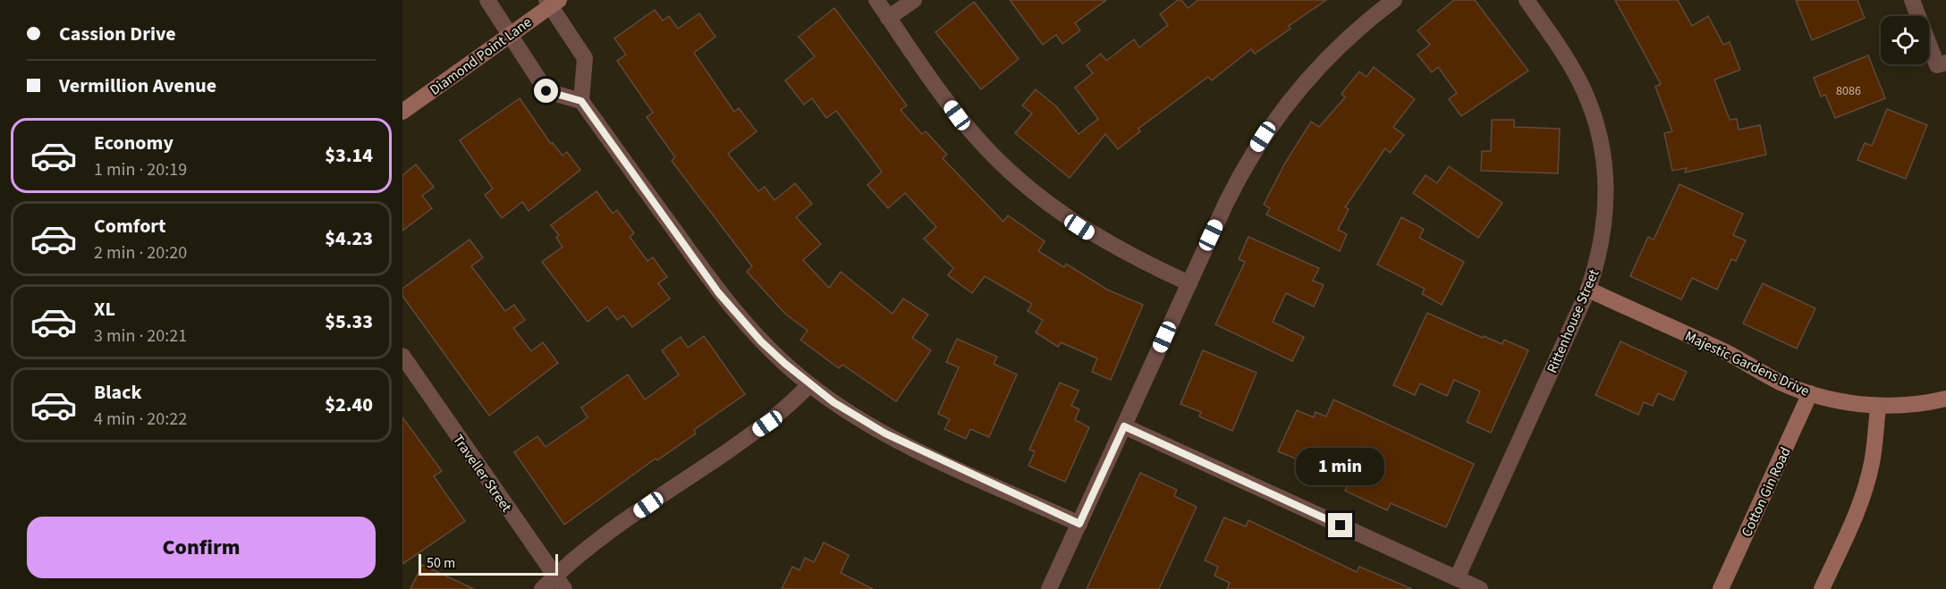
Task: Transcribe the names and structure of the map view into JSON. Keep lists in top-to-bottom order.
{
  "streets": {
    "street": [
      "Diamond Point Lane",
      "Rittenhouse Street",
      "Majestic Gardens Drive",
      "Traveller Street",
      "Cotton Gin Road"
    ]
  },
  "crossings": [
    ["Rittenhouse Street", "Majestic Gardens Drive"],
    ["Majestic Gardens Drive", "Cotton Gin Road"]
  ],
  "house_numbers": ["8086"],
  "scale_bar": "50 m",
  "page": {
    "banner": ["Cassion Drive", "Vermillion Avenue"],
    "list": [
      {
        "name": "Economy",
        "note": "1 min · 20:19",
        "value": "$3.14"
      },
      {
        "name": "Comfort",
        "note": "2 min · 20:20",
        "value": "$4.23"
      },
      {
        "name": "XL",
        "note": "3 min · 20:21",
        "value": "$5.33"
      },
      {
        "name": "Black",
        "note": "4 min · 20:22",
        "value": "$2.40"
      }
    ],
    "bubble": "1 min",
    "buttons": "Confirm",
    "scale": "50 m"
  }
}
